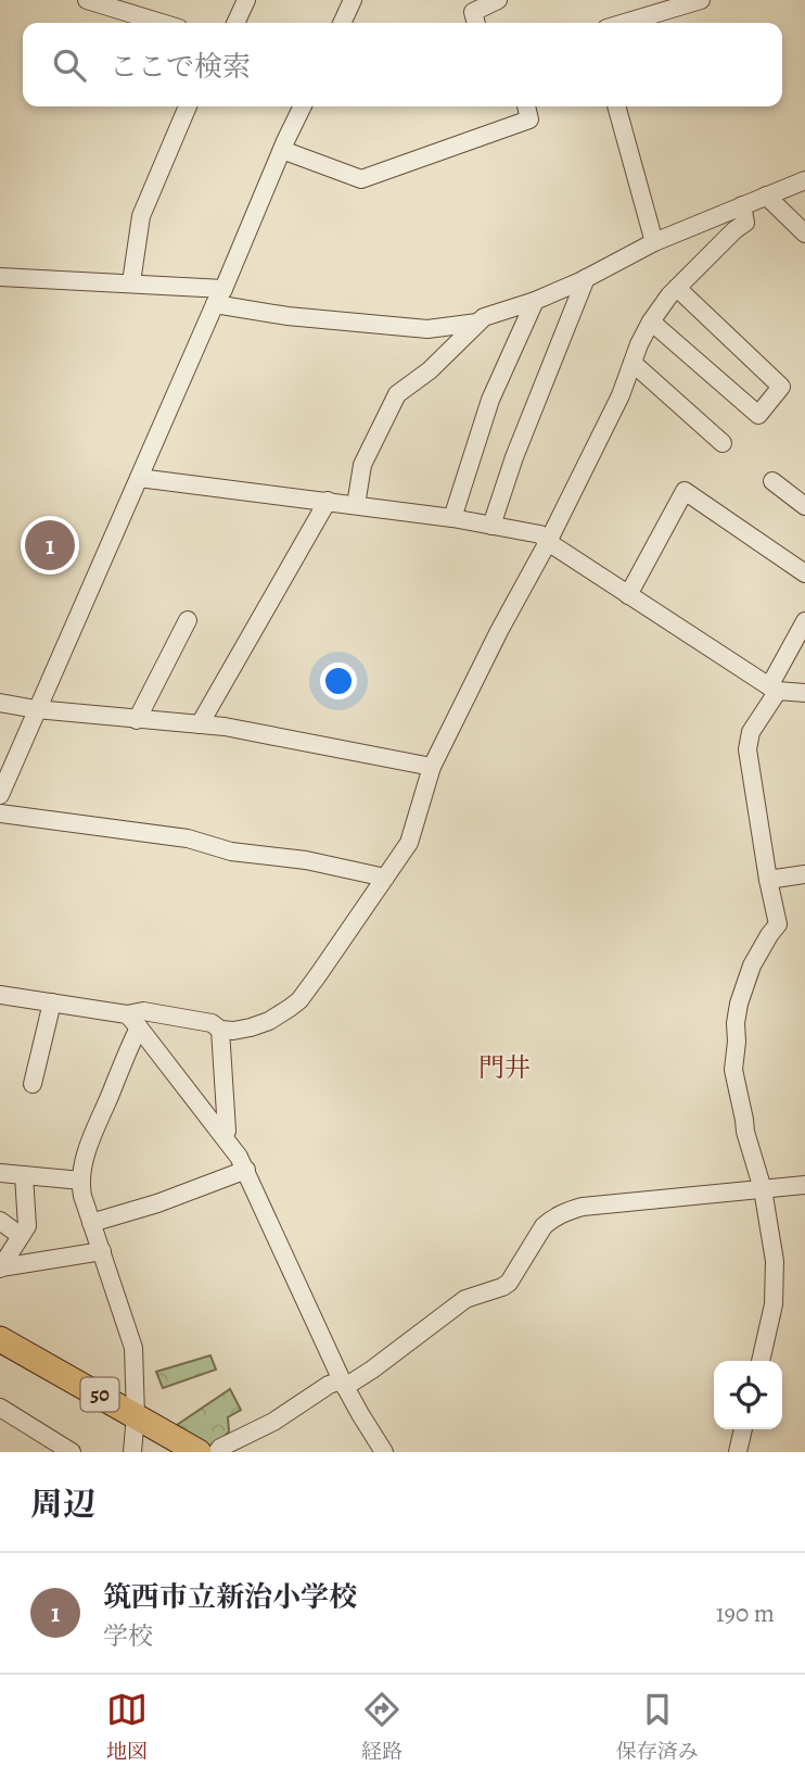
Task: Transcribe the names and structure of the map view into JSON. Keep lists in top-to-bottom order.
{
  "streets": {
    "highway": ["50"]
  },
  "districts": ["門井"],
  "page": {
    "search": "ここで検索",
    "pins": "1",
    "heading": "周辺",
    "list": [
      {
        "mark": "1",
        "name": "筑西市立新治小学校",
        "note": "学校",
        "value": "190 m"
      }
    ],
    "nav": ["地図", "経路", "保存済み"]
  }
}
